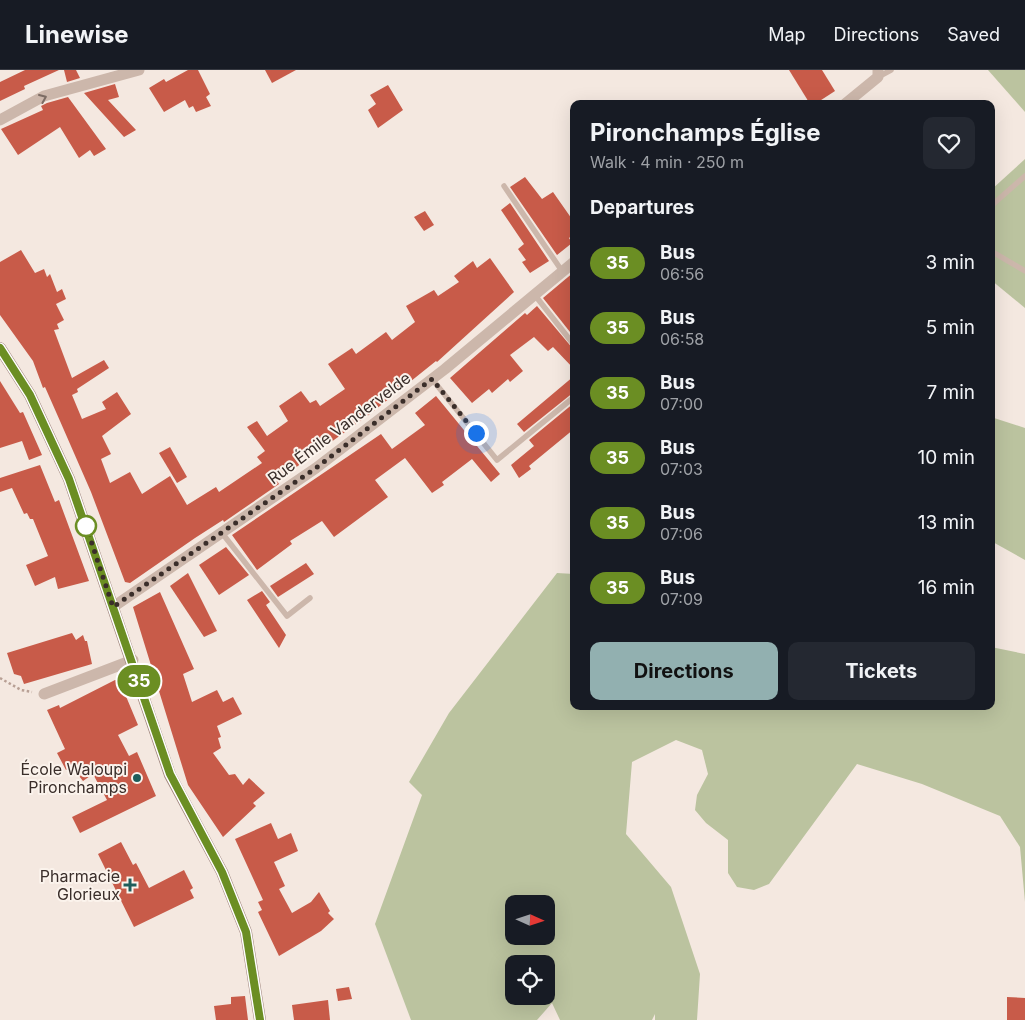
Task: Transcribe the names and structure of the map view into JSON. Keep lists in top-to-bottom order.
{
  "streets": {
    "street": ["Rue Émile Vandervelde"]
  },
  "places": {
    "other": ["École Waloupi Pironchamps"],
    "health": ["Pharmacie Glorieux"]
  },
  "lines": ["bus line 35"],
  "north": "right",
  "page": {
    "header": "Linewise",
    "nav": ["Map", "Directions", "Saved"],
    "on_map": "35",
    "heading": [
      ["Pironchamps Église", "Walk · 4 min · 250 m"],
      "Departures"
    ],
    "list": [
      {
        "mark": "35",
        "name": "Bus",
        "note": "06:56",
        "value": "3 min"
      },
      {
        "mark": "35",
        "name": "Bus",
        "note": "06:58",
        "value": "5 min"
      },
      {
        "mark": "35",
        "name": "Bus",
        "note": "07:00",
        "value": "7 min"
      },
      {
        "mark": "35",
        "name": "Bus",
        "note": "07:03",
        "value": "10 min"
      },
      {
        "mark": "35",
        "name": "Bus",
        "note": "07:06",
        "value": "13 min"
      },
      {
        "mark": "35",
        "name": "Bus",
        "note": "07:09",
        "value": "16 min"
      }
    ],
    "buttons": ["Directions", "Tickets"]
  }
}
